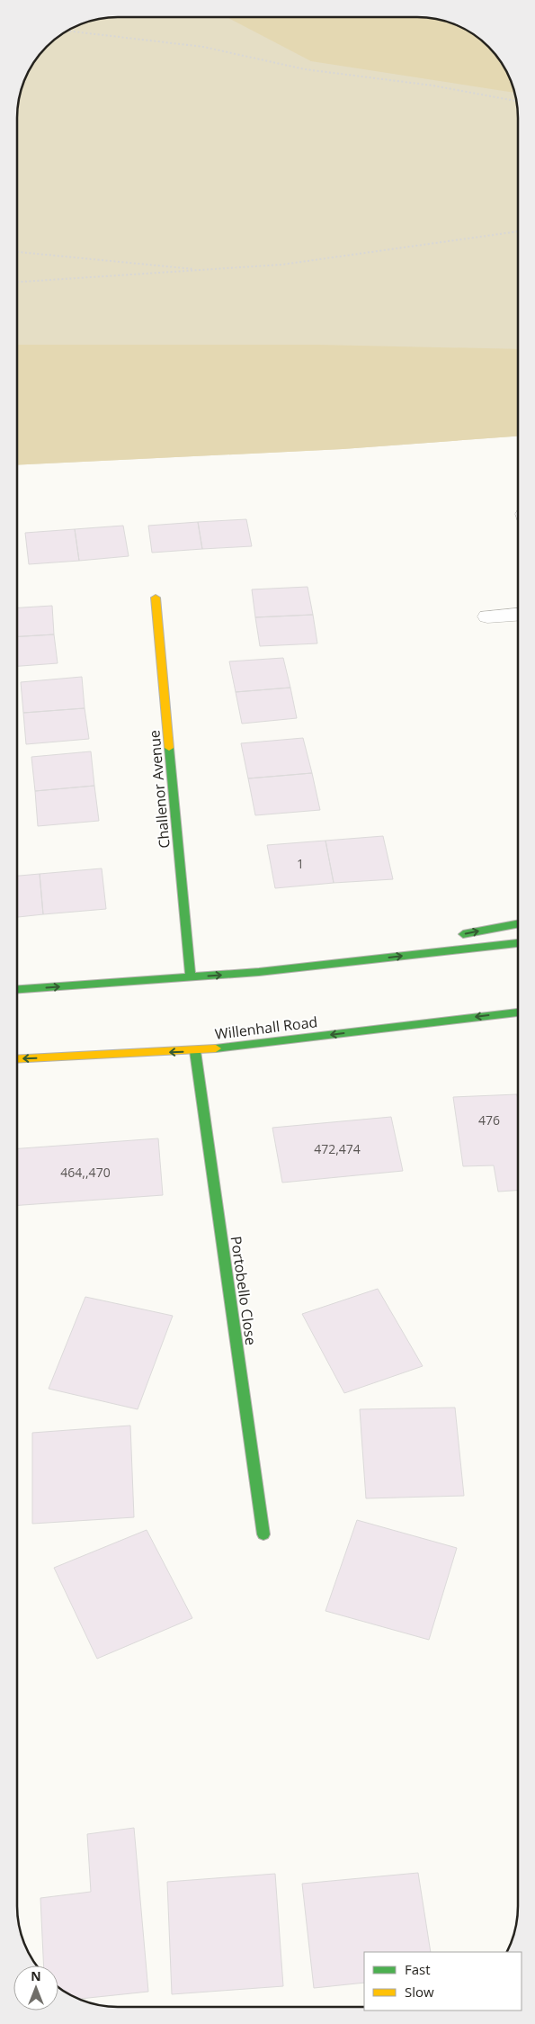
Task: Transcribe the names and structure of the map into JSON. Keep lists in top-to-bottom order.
{
  "streets": {
    "main road": ["Challenor Avenue", "Willenhall Road", "Portobello Close"]
  },
  "crossings": [
    ["Willenhall Road", "Portobello Close"]
  ],
  "house_numbers": [
    "1",
    "476",
    "472,474",
    "464,,470"
  ],
  "legend": ["Fast", "Slow"],
  "north": "top"
}
